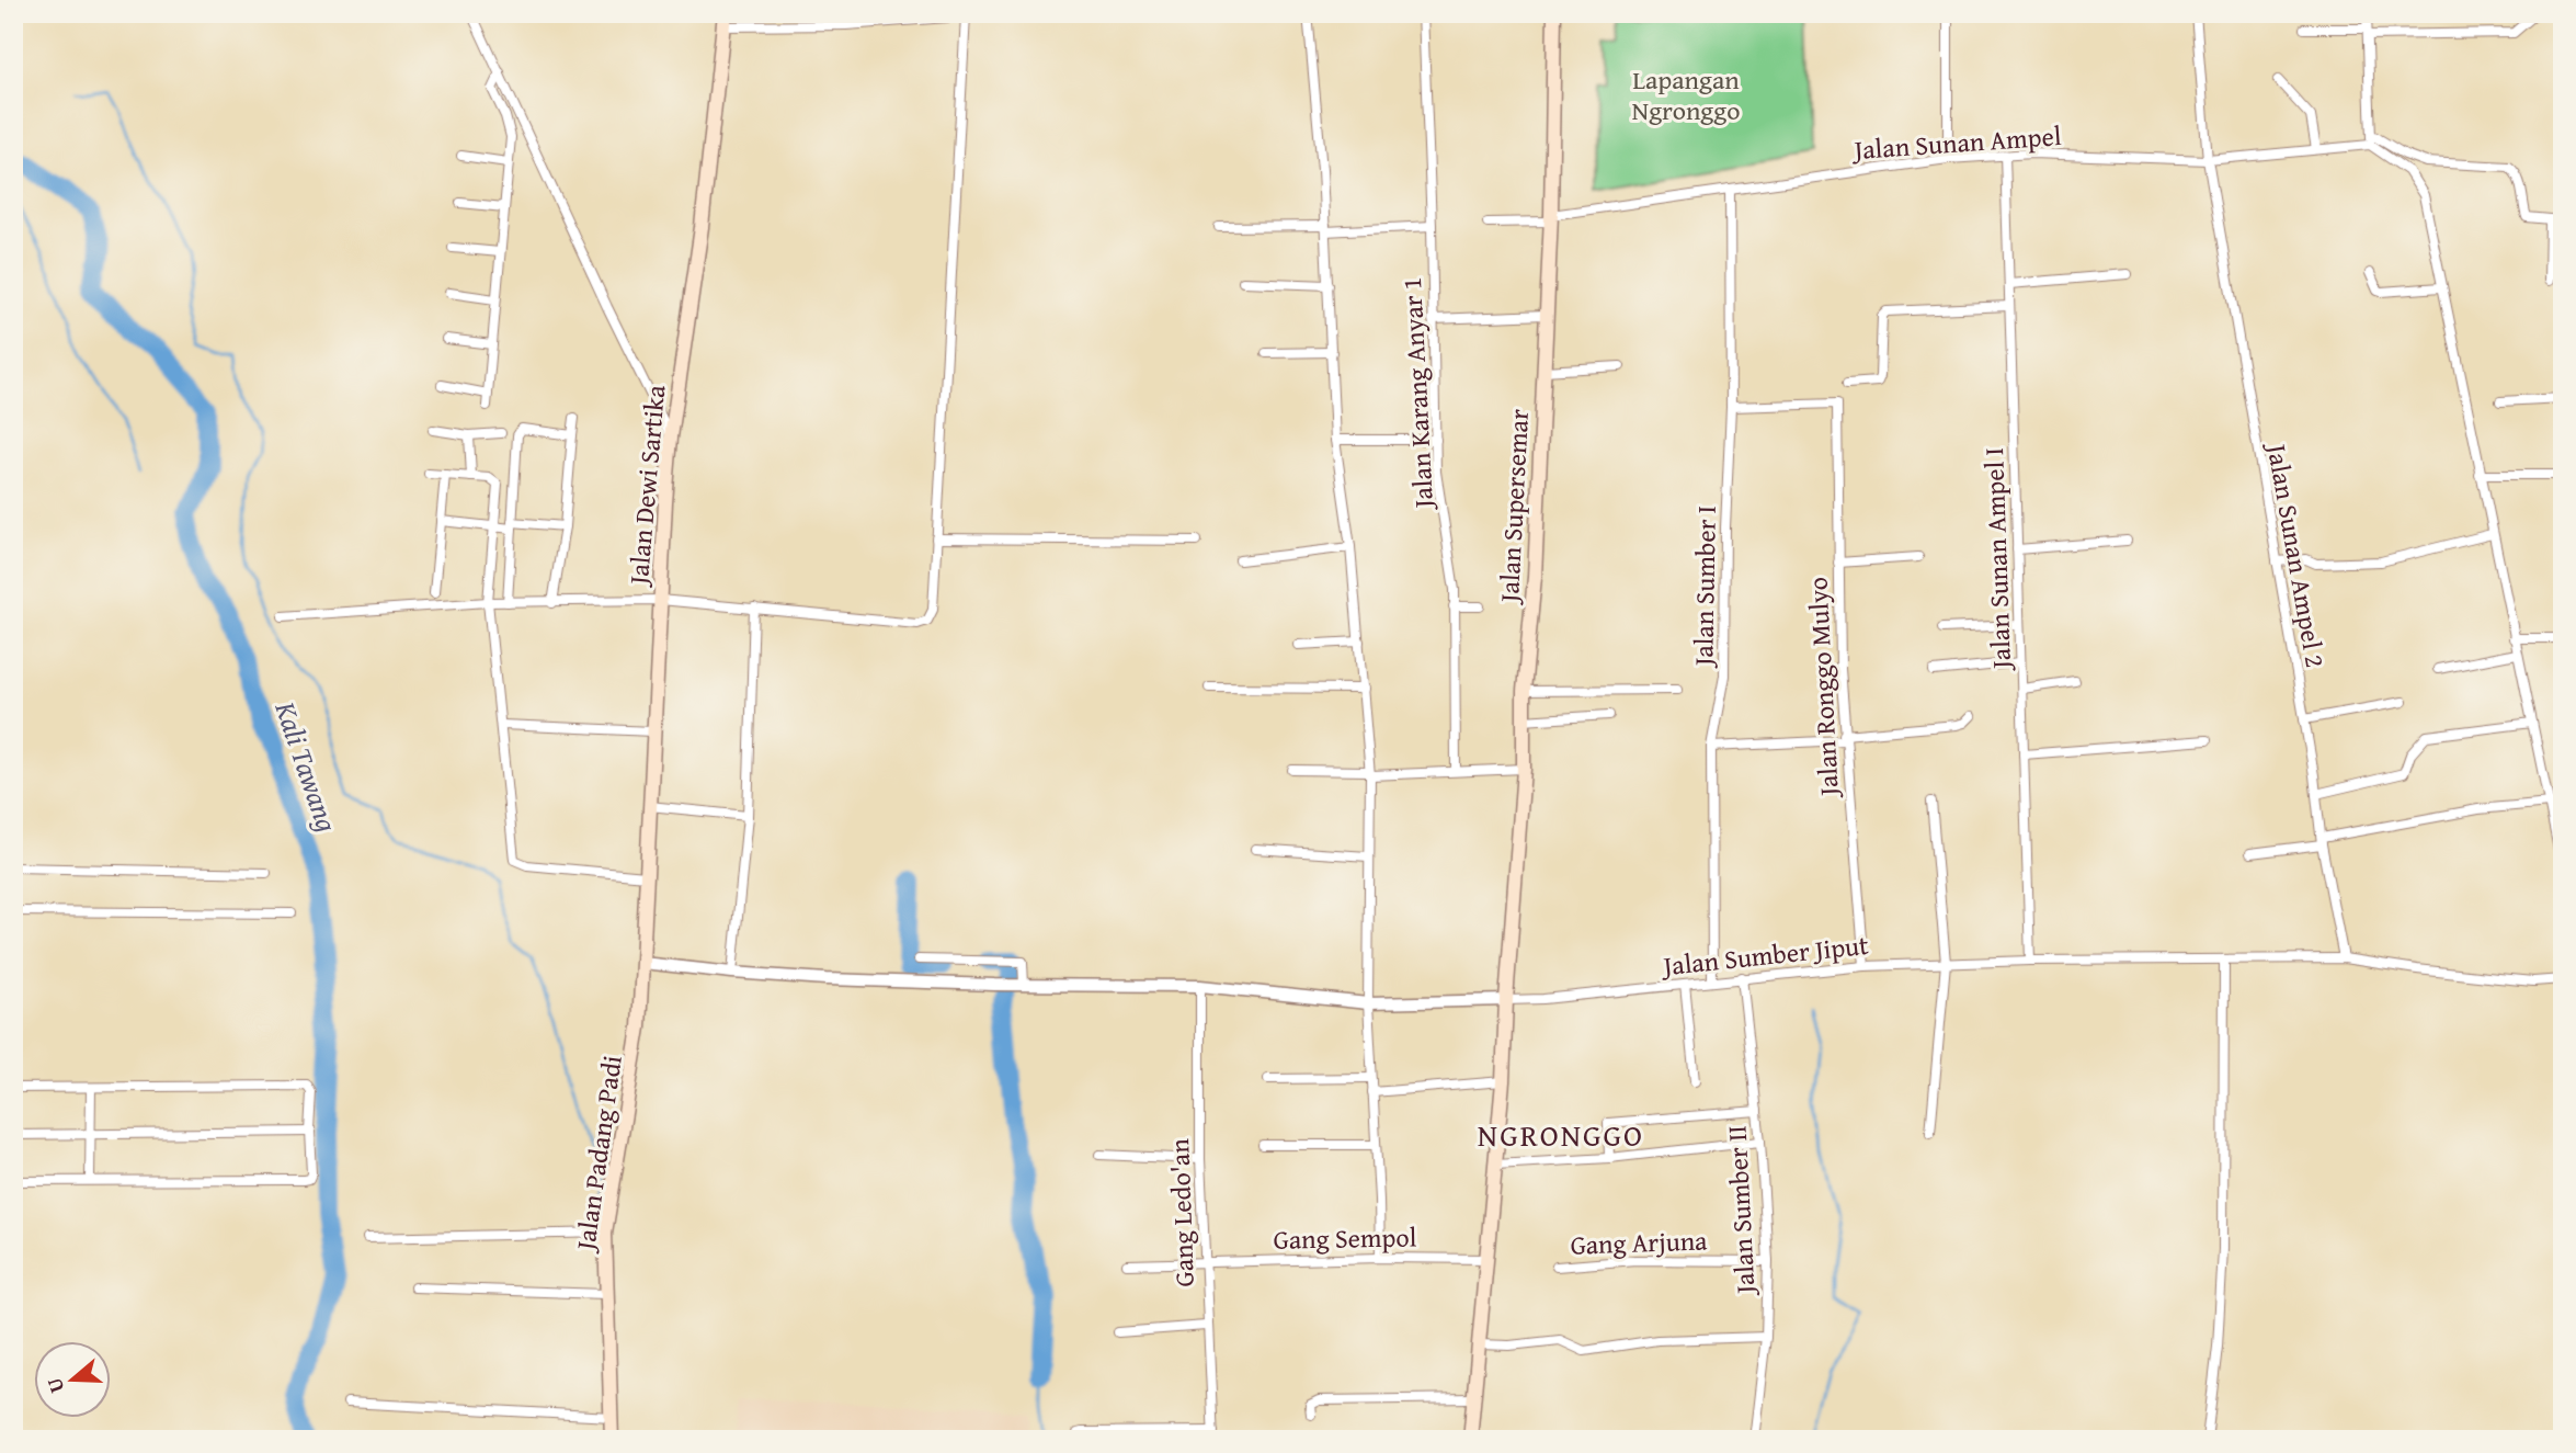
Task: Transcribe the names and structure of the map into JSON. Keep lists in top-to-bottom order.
{
  "streets": {
    "main road": ["Jalan Dewi Sartika", "Jalan Supersemar", "Jalan Padang Padi"],
    "street": [
      "Jalan Sunan Ampel",
      "Jalan Karang Anyar 1",
      "Jalan Sunan Ampel 2",
      "Jalan Sunan Ampel I",
      "Jalan Sumber I",
      "Jalan Ronggo Mulyo",
      "Jalan Sumber Jiput",
      "Jalan Sumber II",
      "Gang Ledo'an",
      "Gang Sempol",
      "Gang Arjuna"
    ]
  },
  "crossings": [
    ["Jalan Sunan Ampel", "Jalan Supersemar"],
    ["Jalan Sunan Ampel", "Jalan Sunan Ampel 2"],
    ["Jalan Sunan Ampel", "Jalan Sunan Ampel I"],
    ["Jalan Sunan Ampel", "Jalan Sumber I"],
    ["Jalan Dewi Sartika", "Jalan Padang Padi"],
    ["Jalan Supersemar", "Jalan Sumber Jiput"],
    ["Jalan Supersemar", "Gang Sempol"],
    ["Jalan Sunan Ampel 2", "Jalan Sumber Jiput"],
    ["Jalan Sunan Ampel I", "Jalan Sumber Jiput"],
    ["Jalan Sumber I", "Jalan Ronggo Mulyo"],
    ["Jalan Sumber I", "Jalan Sumber Jiput"],
    ["Jalan Ronggo Mulyo", "Jalan Sumber Jiput"],
    ["Jalan Sumber Jiput", "Jalan Sumber II"],
    ["Jalan Sumber II", "Gang Arjuna"],
    ["Gang Ledo'an", "Gang Sempol"]
  ],
  "districts": ["NGRONGGO"],
  "water": ["Kali Tawang"],
  "parks": ["Lapangan Ngronggo"],
  "north": "left"
}
